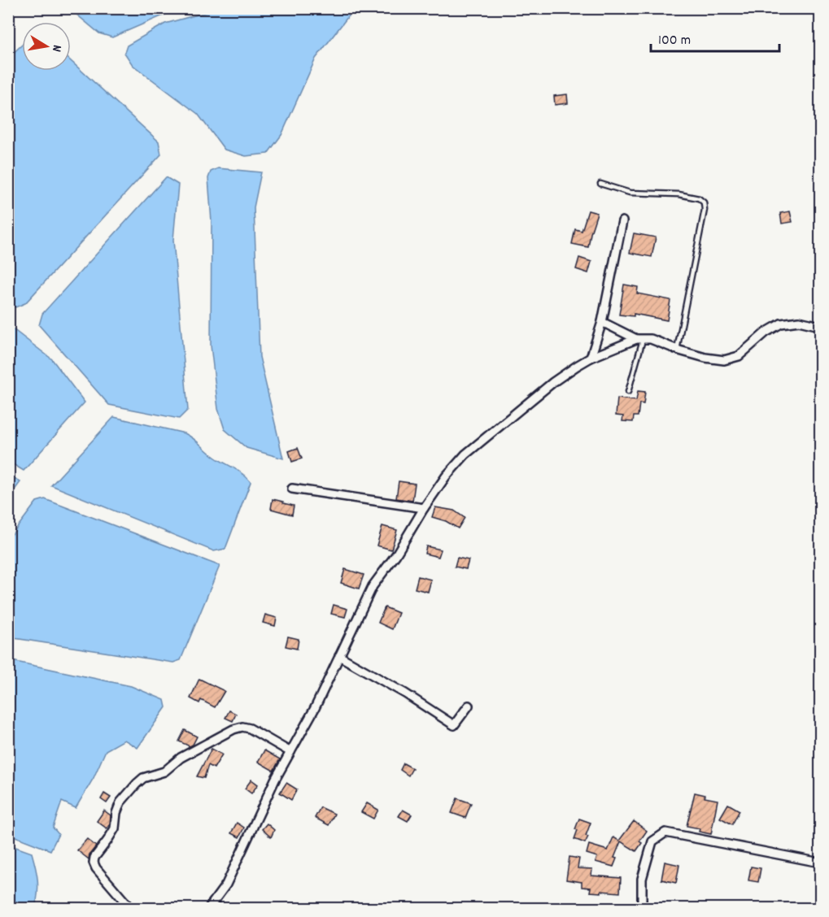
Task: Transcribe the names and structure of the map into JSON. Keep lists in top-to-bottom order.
{
  "scale_bar": "100 m",
  "north": "right"
}
